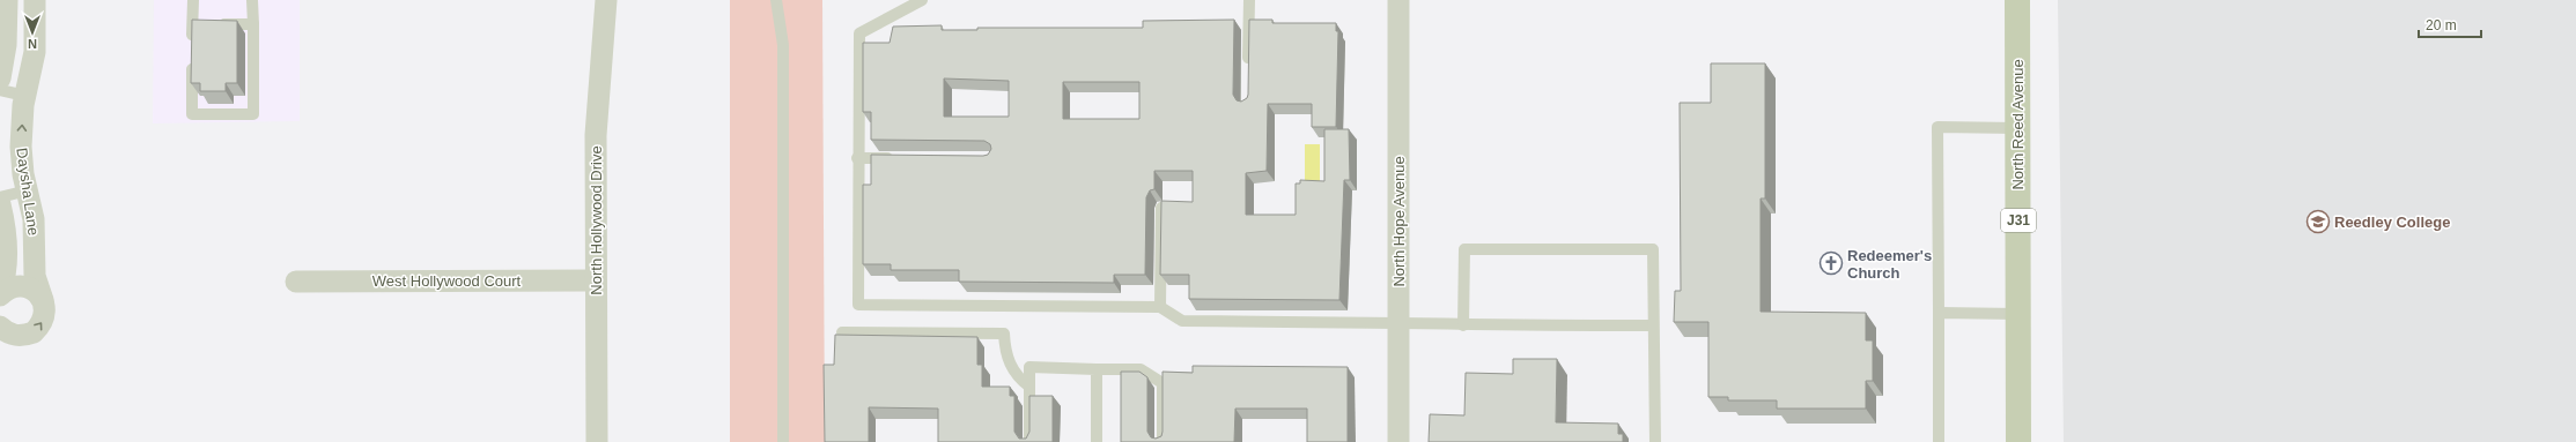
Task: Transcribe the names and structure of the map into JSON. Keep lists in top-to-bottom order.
{
  "streets": {
    "main road": ["North Reed Avenue", "J31"],
    "street": [
      "Daysha Lane",
      "North Hollywood Drive",
      "North Hope Avenue",
      "West Hollywood Court"
    ]
  },
  "crossings": [
    ["North Hollywood Drive", "West Hollywood Court"]
  ],
  "places": {
    "school or university": ["Reedley College"],
    "church": ["Redeemer's Church"]
  },
  "scale_bar": "20 m",
  "north": "bottom"
}
